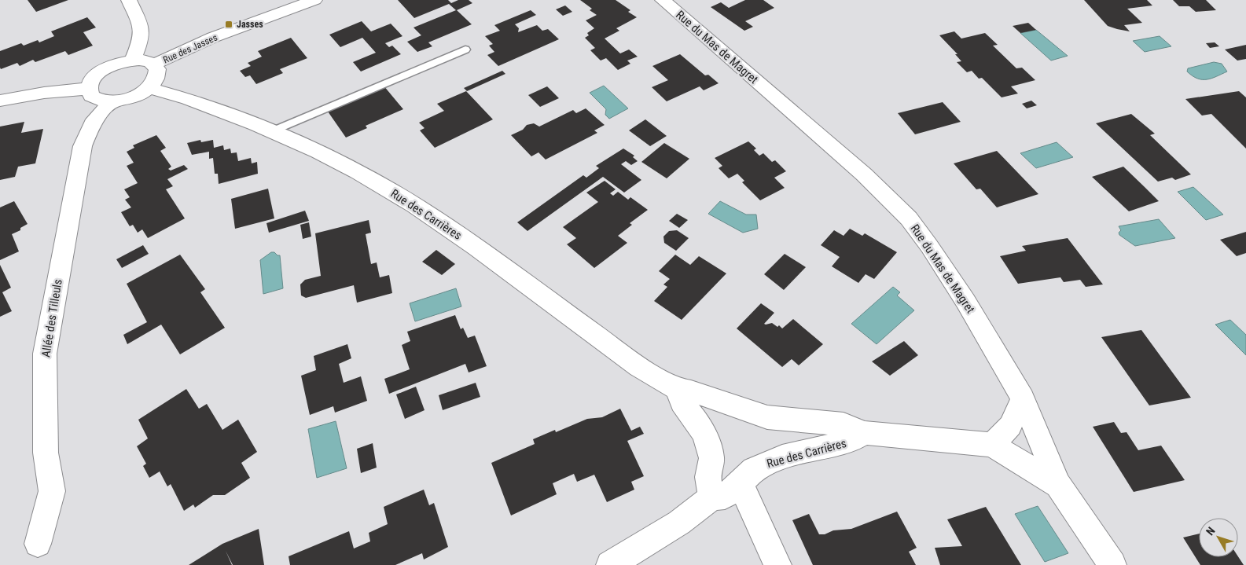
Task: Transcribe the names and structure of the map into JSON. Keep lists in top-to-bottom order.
{
  "streets": {
    "street": [
      "Rue du Mas de Magret",
      "Rue des Jasses",
      "Rue des Carrières",
      "Allée des Tilleuls"
    ]
  },
  "crossings": [
    ["Rue du Mas de Magret", "Rue des Carrières"]
  ],
  "places": {
    "transit": ["Jasses"]
  },
  "north": "top left"
}
